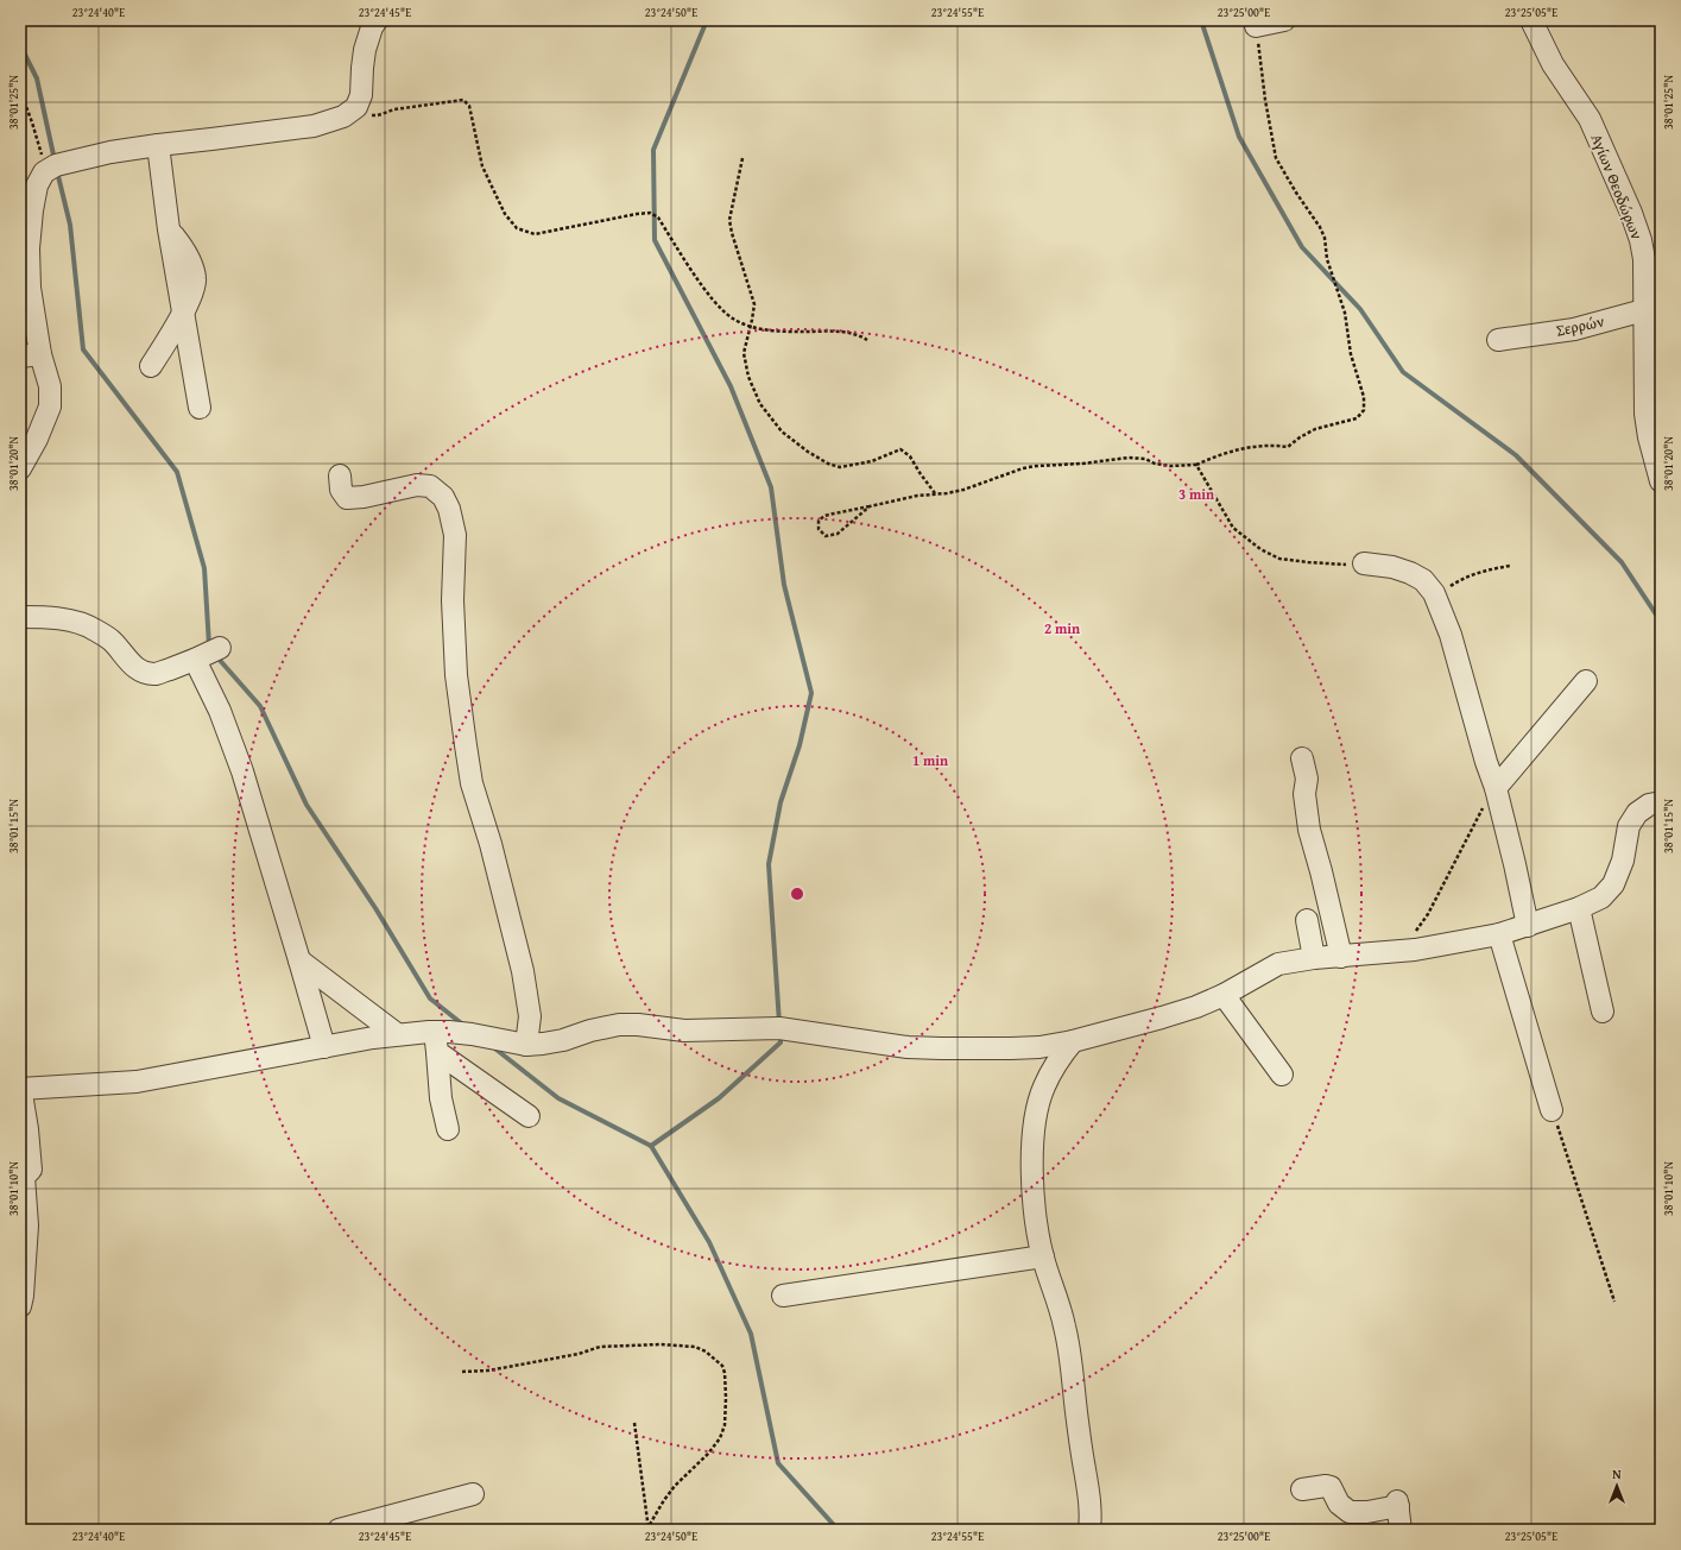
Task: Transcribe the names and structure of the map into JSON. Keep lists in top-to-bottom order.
{
  "streets": {
    "street": ["Αγίων Θεοδώρων", "Σερρών"]
  },
  "crossings": [
    ["Αγίων Θεοδώρων", "Σερρών"]
  ],
  "north": "top",
  "coordinates": [
    "23°24'40\"E",
    "23°24'45\"E",
    "23°24'50\"E",
    "23°24'55\"E",
    "23°25'00\"E",
    "23°25'05\"E",
    "38°01'25\"N",
    "38°01'20\"N",
    "38°01'15\"N",
    "38°01'10\"N"
  ],
  "rings": ["3 min", "2 min", "1 min"]
}
